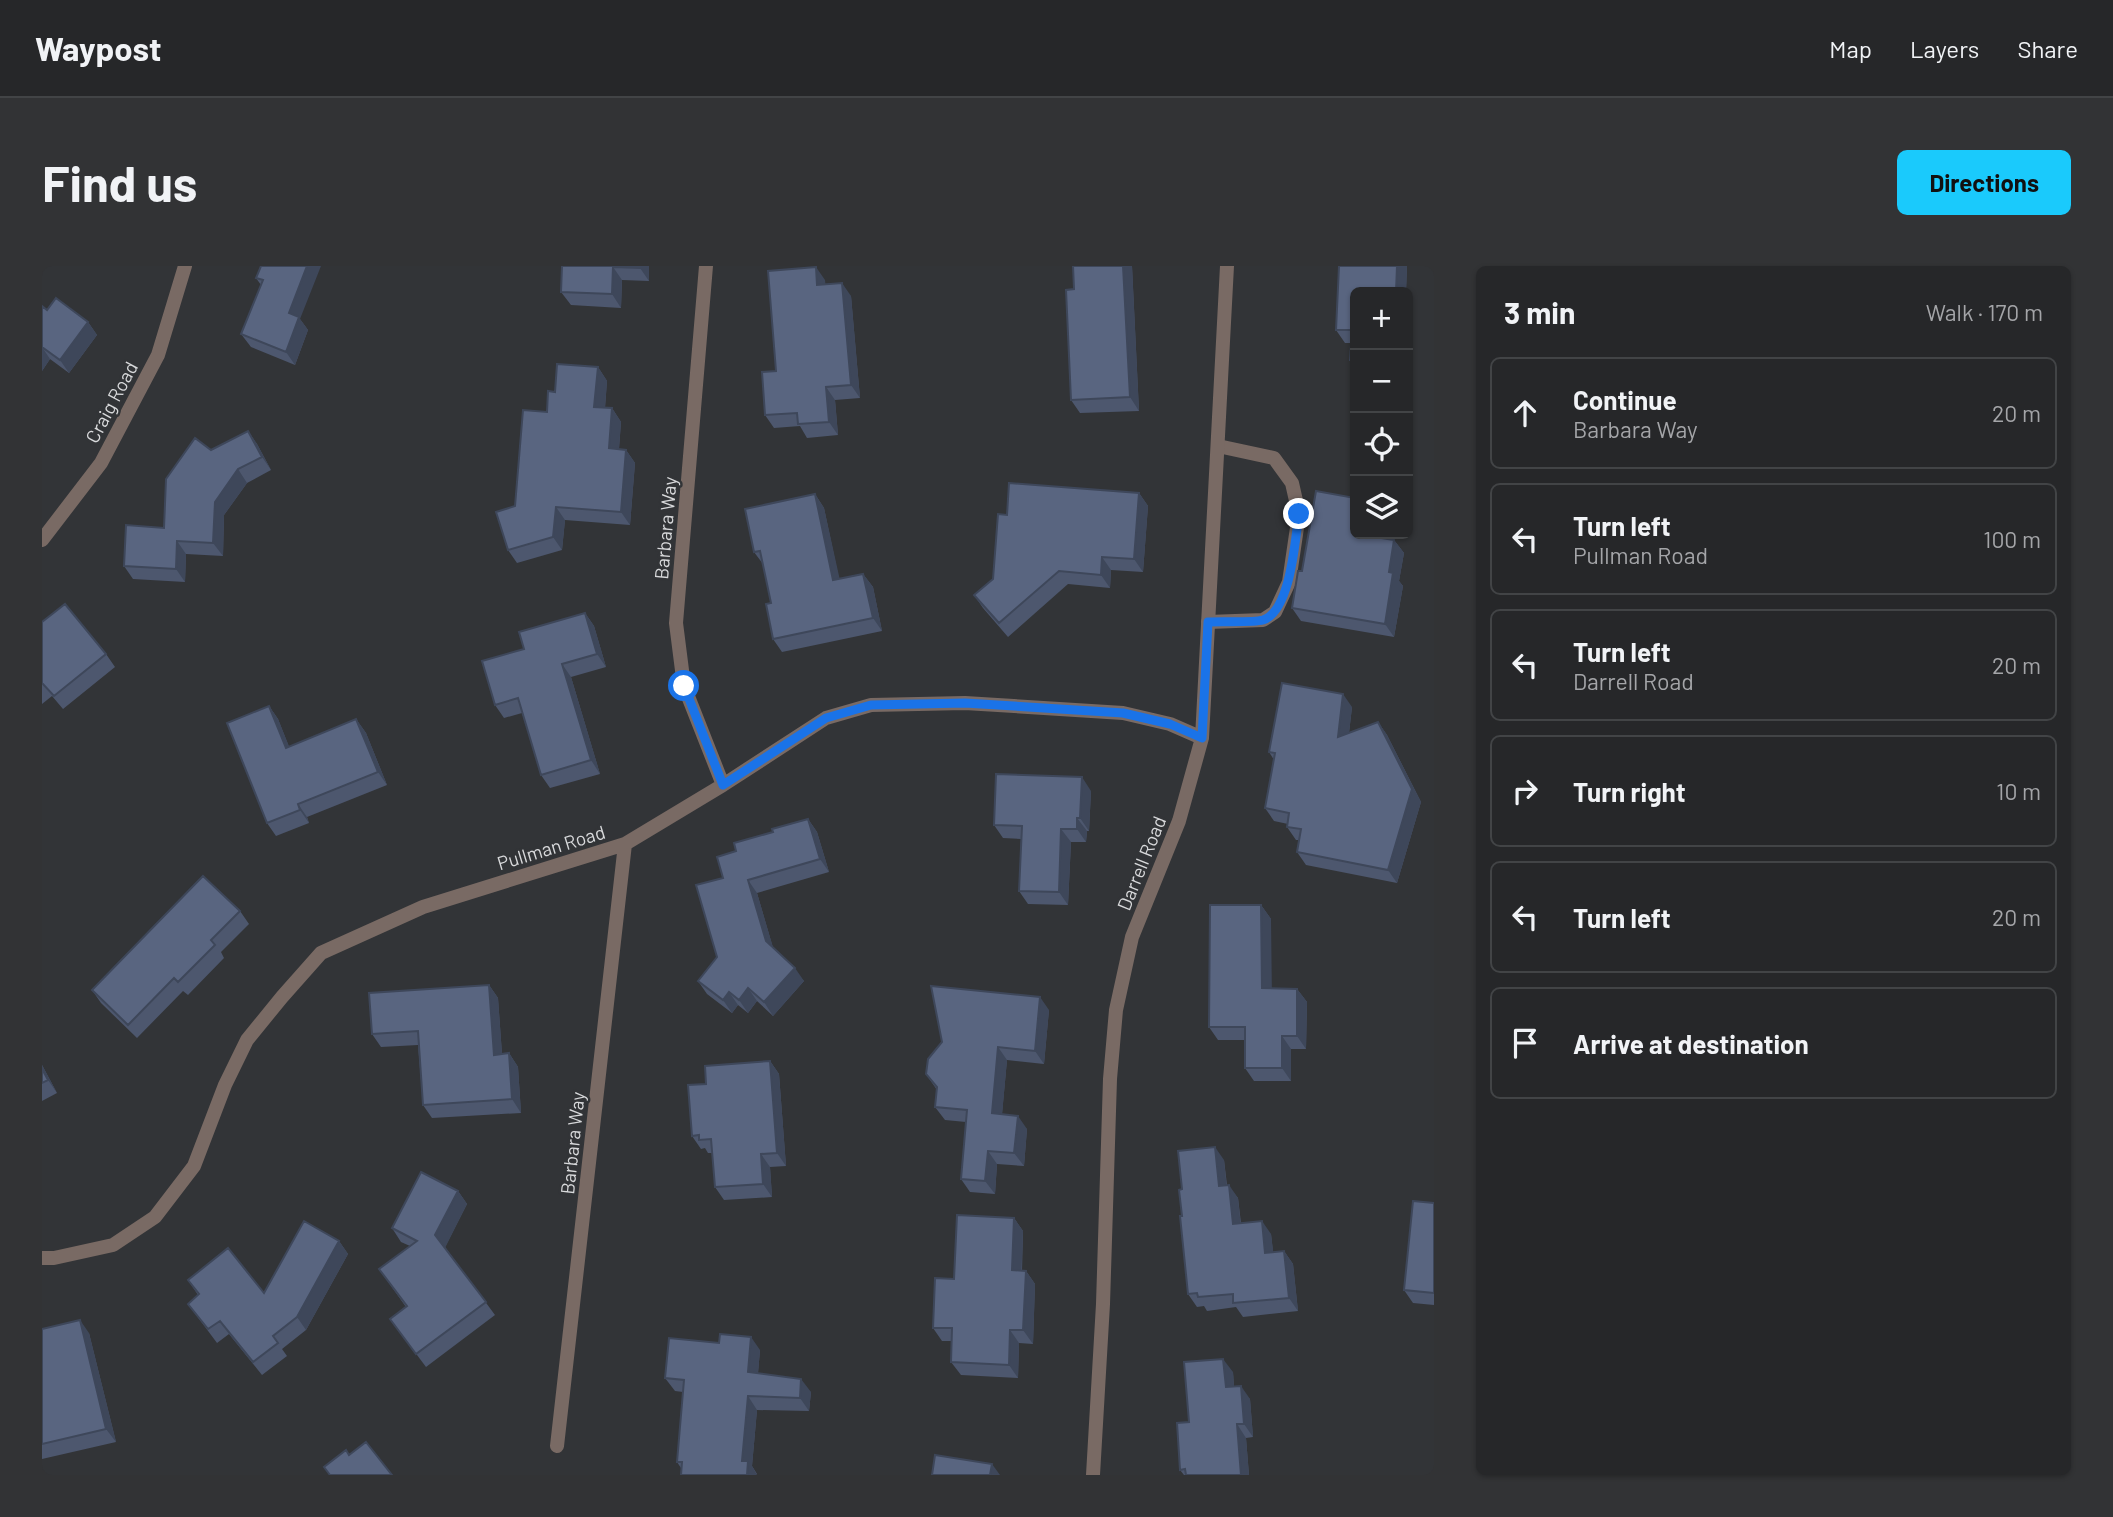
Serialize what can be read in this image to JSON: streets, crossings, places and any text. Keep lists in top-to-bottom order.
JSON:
{
  "streets": {
    "street": [
      "Craig Road",
      "Barbara Way",
      "Pullman Road",
      "Darrell Road"
    ]
  },
  "crossings": [
    ["Barbara Way", "Pullman Road"],
    ["Pullman Road", "Darrell Road"]
  ],
  "page": {
    "header": "Waypost",
    "nav": ["Map", "Layers", "Share"],
    "buttons": "Directions",
    "title": "Find us",
    "heading": ["3 min", "Walk · 170 m"],
    "map_buttons": ["+", "−"],
    "list": [
      ["Continue", "Barbara Way", "20 m"],
      ["Turn left", "Pullman Road", "100 m"],
      ["Turn left", "Darrell Road", "20 m"],
      ["Turn right", "10 m"],
      ["Turn left", "20 m"],
      "Arrive at destination"
    ]
  }
}
